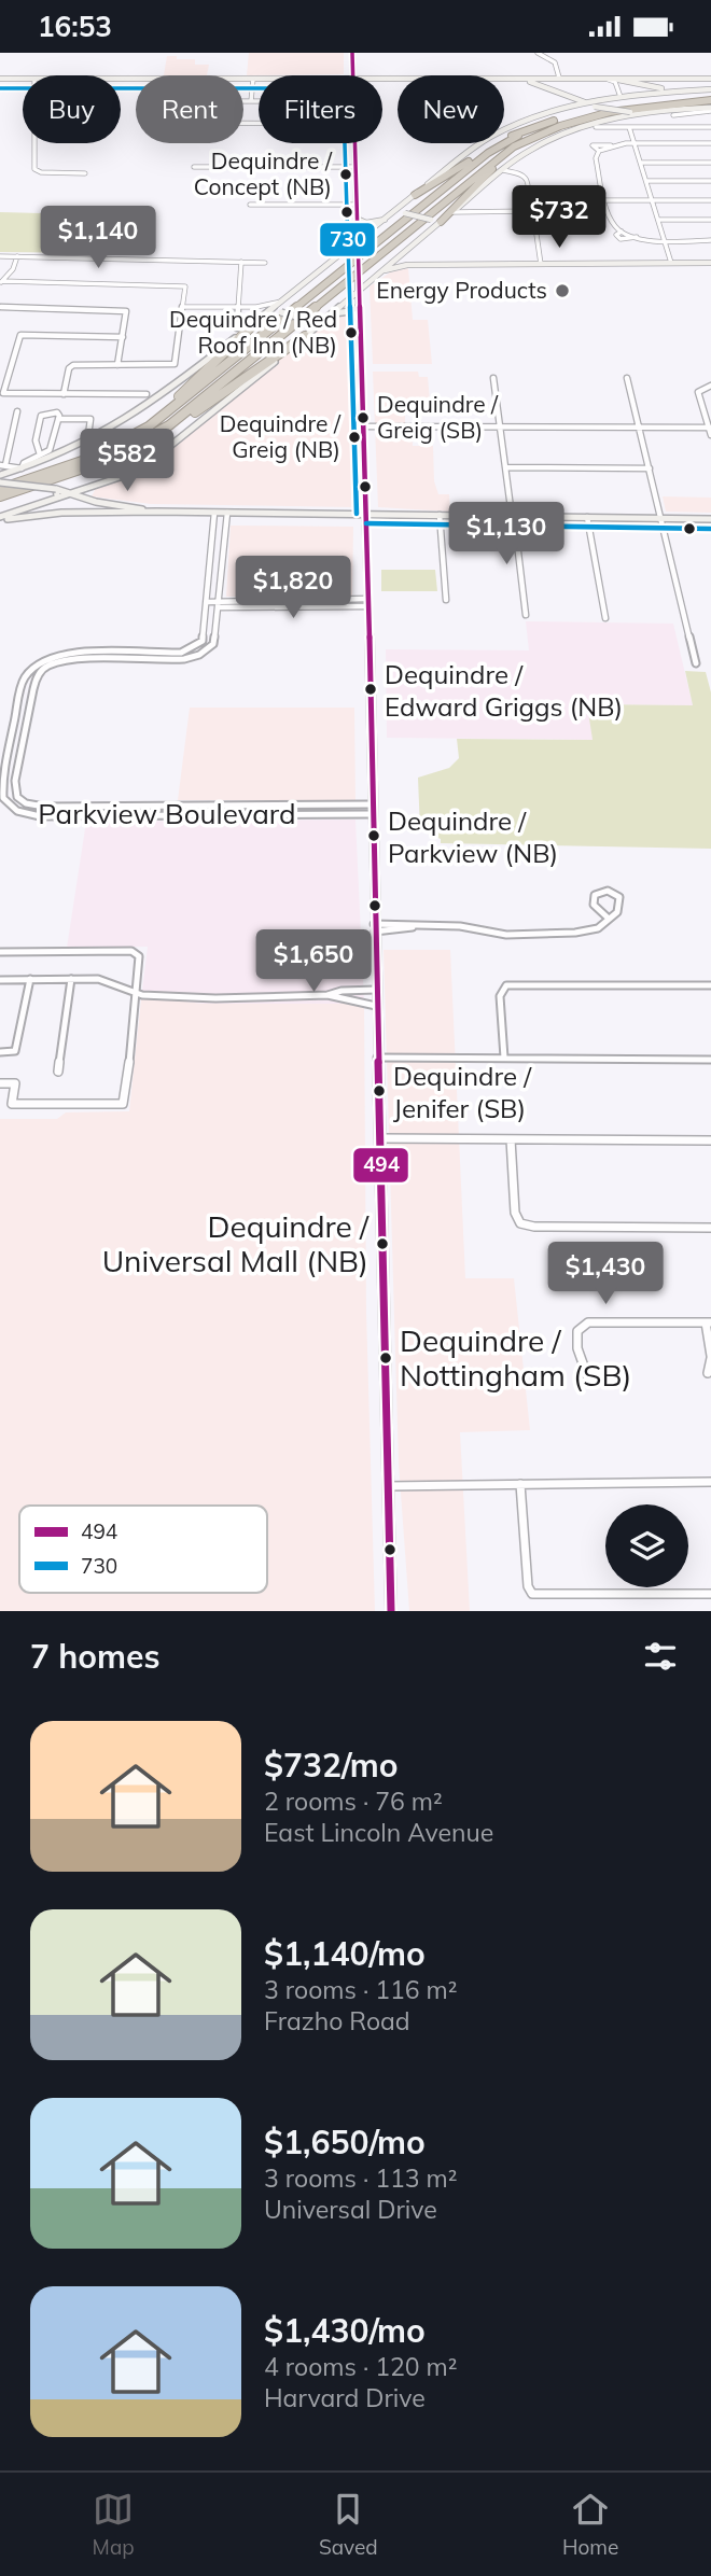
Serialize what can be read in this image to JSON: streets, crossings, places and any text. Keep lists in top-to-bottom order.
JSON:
{
  "streets": {
    "street": ["Parkview Boulevard"]
  },
  "places": [
    "Dequindre / Concept (NB)",
    "Energy Products",
    "Dequindre / Red Roof Inn (NB)",
    "Dequindre / Greig (SB)",
    "Dequindre / Greig (NB)",
    "Dequindre / Edward Griggs (NB)",
    "Dequindre / Parkview (NB)",
    "Dequindre / Jenifer (SB)",
    "Dequindre / Universal Mall (NB)",
    "Dequindre / Nottingham (SB)"
  ],
  "lines": ["transit line 494", "transit line 730"],
  "legend": ["494", "730"],
  "page": {
    "status": "16:53",
    "chip": [
      "Buy",
      "Rent",
      "Filters",
      "New"
    ],
    "price": [
      "$732",
      "$1,140",
      "$582",
      "$1,130",
      "$1,820",
      "$1,650",
      "$1,430"
    ],
    "heading": "7 homes",
    "list": [
      {
        "name": "$732/mo",
        "note": "2 rooms · 76 m² · East Lincoln Avenue"
      },
      {
        "name": "$1,140/mo",
        "note": "3 rooms · 116 m² · Frazho Road"
      },
      {
        "name": "$1,650/mo",
        "note": "3 rooms · 113 m² · Universal Drive"
      },
      {
        "name": "$1,430/mo",
        "note": "4 rooms · 120 m² · Harvard Drive"
      }
    ],
    "tabs": ["Map", "Saved", "Home"]
  }
}
